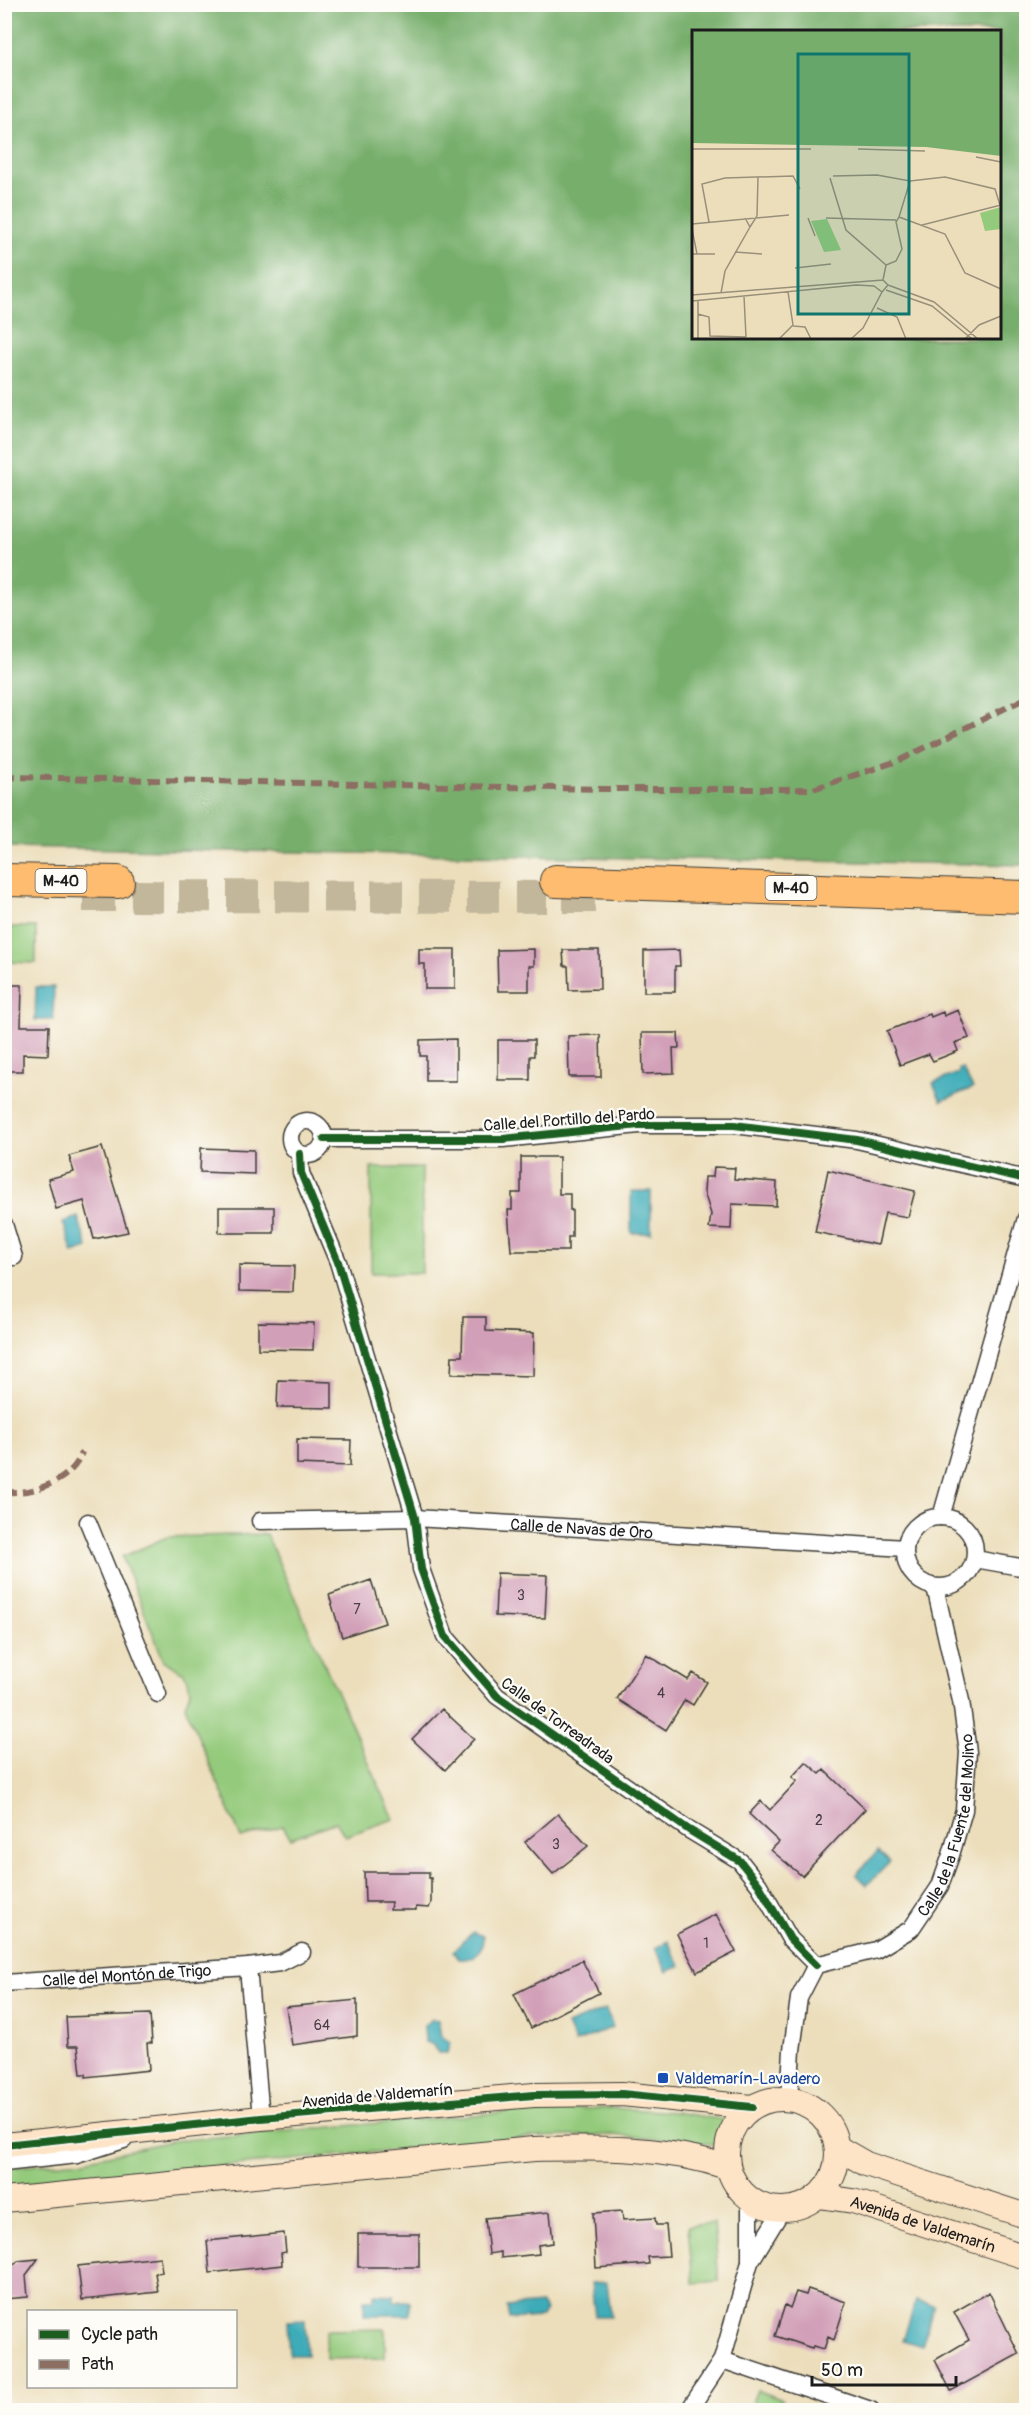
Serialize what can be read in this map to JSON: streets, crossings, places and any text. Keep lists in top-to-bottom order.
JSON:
{
  "streets": {
    "highway": ["M-40"],
    "street": [
      "Calle del Portillo del Pardo",
      "Calle de Navas de Oro",
      "Calle de Torreadrada",
      "Calle de la Fuente del Molino",
      "Calle del Montón de Trigo",
      "Avenida de Valdemarín"
    ]
  },
  "crossings": [
    ["Calle del Portillo del Pardo", "Calle de Torreadrada"],
    ["Calle de Navas de Oro", "Calle de Torreadrada"],
    ["Calle de Navas de Oro", "Calle de la Fuente del Molino"],
    ["Calle de Torreadrada", "Calle de la Fuente del Molino"]
  ],
  "places": {
    "transit": ["Valdemarín-Lavadero"]
  },
  "house_numbers": [
    "3",
    "7",
    "4",
    "2",
    "3",
    "1",
    "64"
  ],
  "legend": ["Cycle path", "Path"],
  "scale_bar": "50 m"
}
